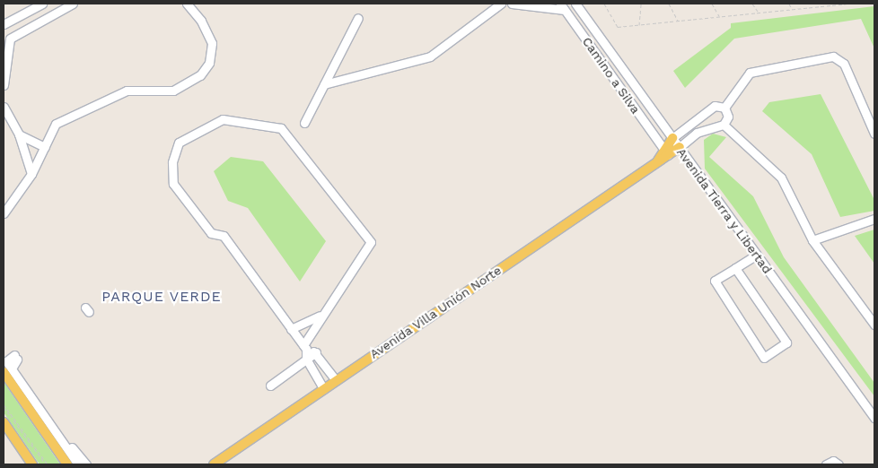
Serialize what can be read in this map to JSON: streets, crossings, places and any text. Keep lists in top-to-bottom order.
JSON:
{
  "streets": {
    "main road": ["Avenida Villa Unión Norte"],
    "street": ["Camino a Silva", "Avenida Tierra y Libertad"]
  },
  "crossings": [
    ["Camino a Silva", "Avenida Villa Unión Norte"]
  ],
  "districts": ["PARQUE VERDE"]
}
